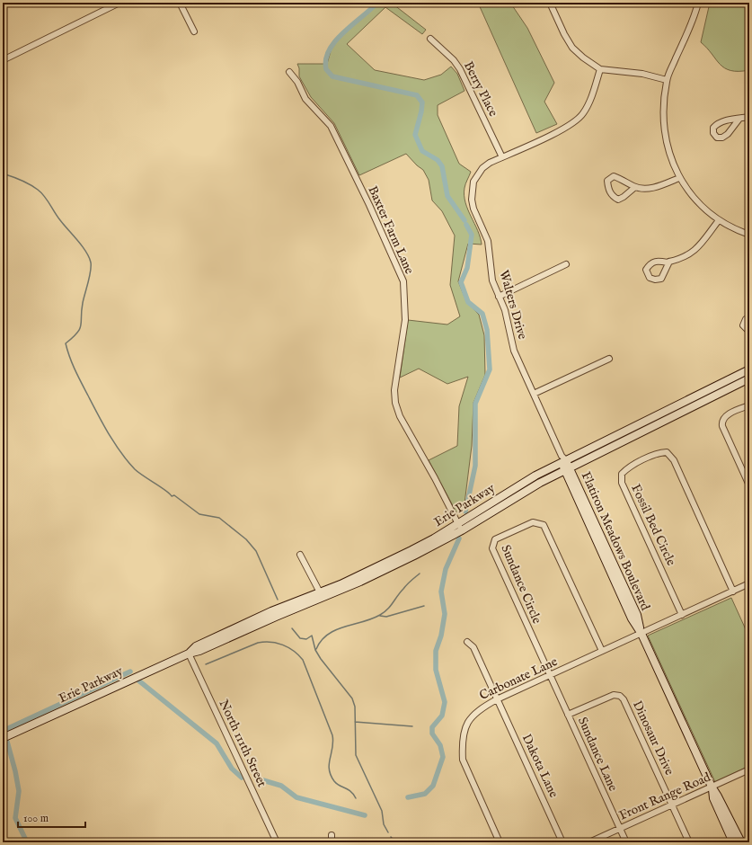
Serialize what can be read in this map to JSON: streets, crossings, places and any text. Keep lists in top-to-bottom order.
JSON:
{
  "streets": {
    "main road": ["Erie Parkway", "Flatiron Meadows Boulevard"],
    "street": [
      "Berry Place",
      "Baxter Farm Lane",
      "Walters Drive",
      "Fossil Bed Circle",
      "Sundance Circle",
      "Carbonate Lane",
      "Dinosaur Drive",
      "North 111th Street",
      "Sundance Lane",
      "Dakota Lane",
      "Front Range Road"
    ]
  },
  "crossings": [
    ["Berry Place", "Walters Drive"],
    ["Baxter Farm Lane", "Erie Parkway"],
    ["Walters Drive", "Erie Parkway"],
    ["Walters Drive", "Flatiron Meadows Boulevard"],
    ["Erie Parkway", "Flatiron Meadows Boulevard"],
    ["Erie Parkway", "North 111th Street"],
    ["Fossil Bed Circle", "Carbonate Lane"],
    ["Flatiron Meadows Boulevard", "Carbonate Lane"],
    ["Flatiron Meadows Boulevard", "Front Range Road"],
    ["Sundance Circle", "Carbonate Lane"],
    ["Sundance Circle", "Sundance Lane"],
    ["Carbonate Lane", "Sundance Lane"],
    ["Carbonate Lane", "Dakota Lane"],
    ["Dinosaur Drive", "Sundance Lane"],
    ["Dinosaur Drive", "Front Range Road"],
    ["Sundance Lane", "Front Range Road"]
  ],
  "scale_bar": "100 m"
}
